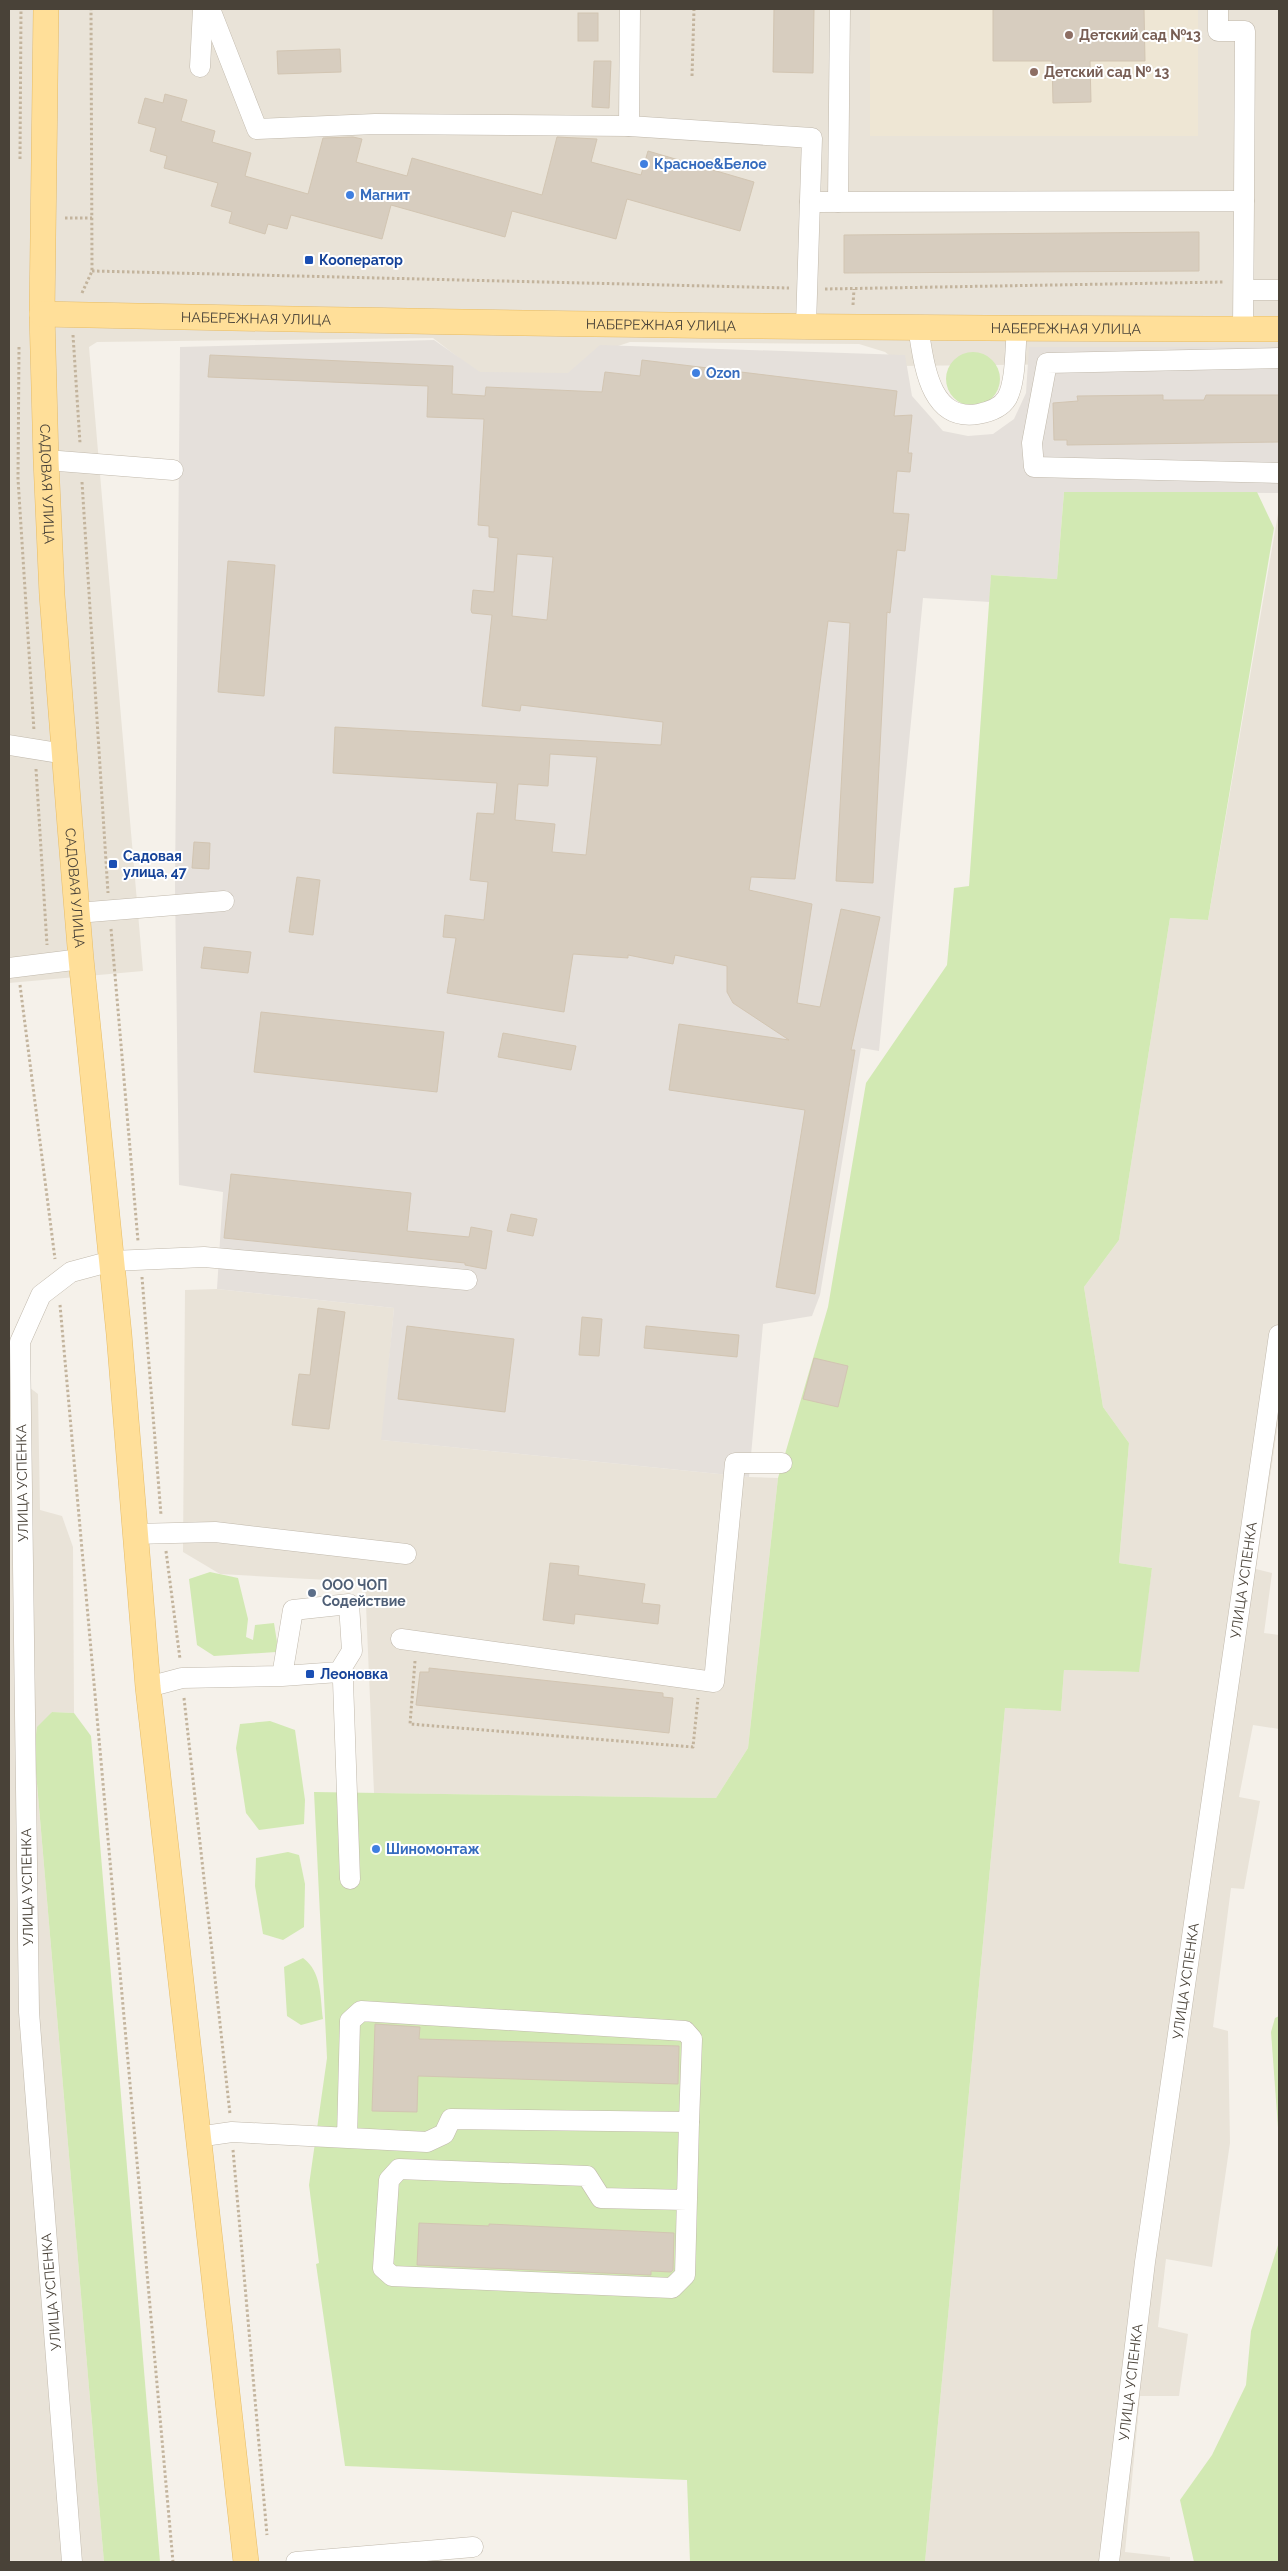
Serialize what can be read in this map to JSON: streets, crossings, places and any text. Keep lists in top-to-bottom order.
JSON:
{
  "streets": {
    "main road": ["НАБЕРЕЖНАЯ УЛИЦА", "САДОВАЯ УЛИЦА"],
    "street": ["УЛИЦА УСПЕНКА"]
  },
  "crossings": [
    ["НАБЕРЕЖНАЯ УЛИЦА", "САДОВАЯ УЛИЦА"],
    ["САДОВАЯ УЛИЦА", "УЛИЦА УСПЕНКА"]
  ],
  "places": {
    "other": [
      "Детский сад №13",
      "Детский сад № 13",
      "Красное&Белое",
      "Магнит",
      "Ozon",
      "ООО ЧОП Содействие",
      "Шиномонтаж"
    ],
    "transit": ["Кооператор", "Садовая улица, 47", "Леоновка"]
  }
}
